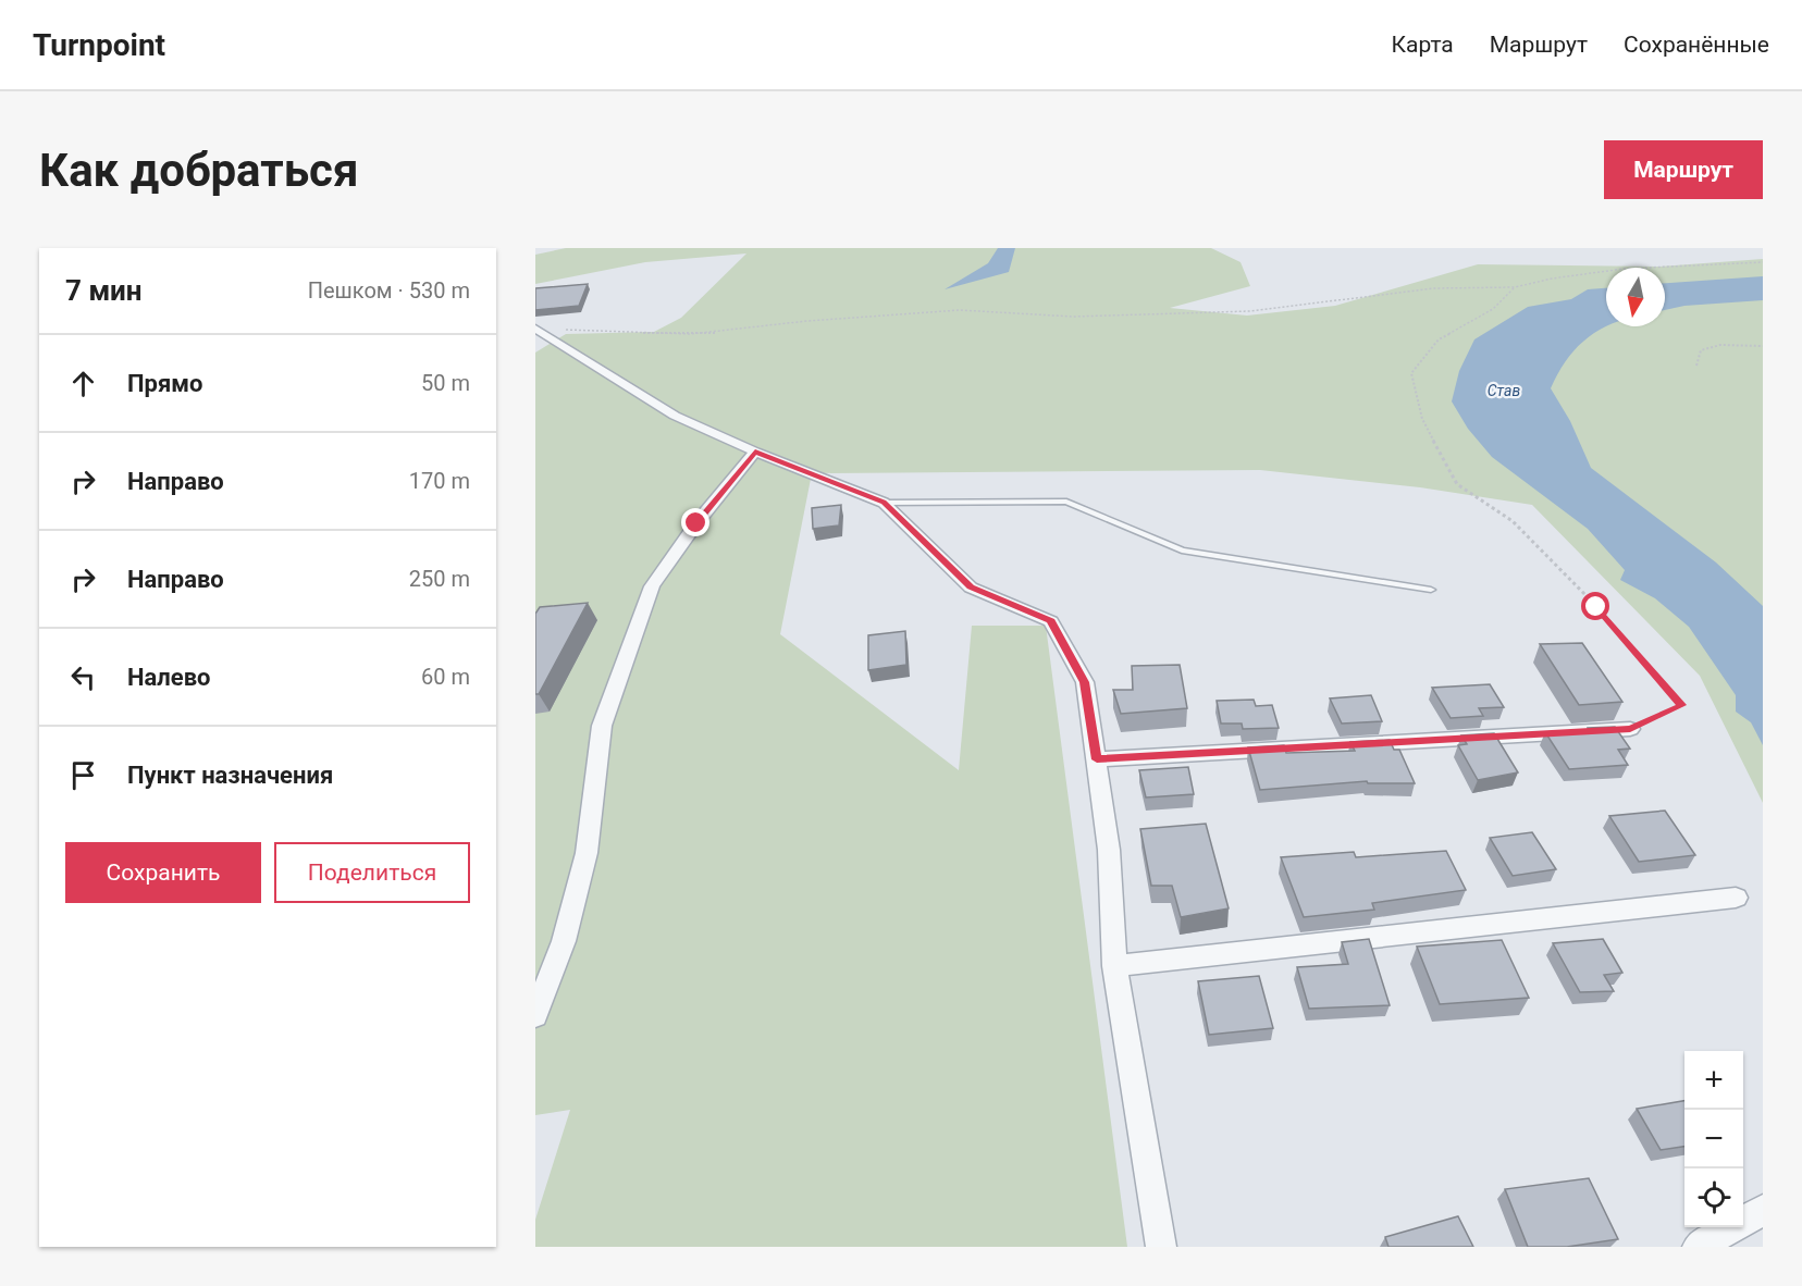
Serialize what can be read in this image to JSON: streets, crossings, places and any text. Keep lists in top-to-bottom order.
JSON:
{
  "water": ["Став"],
  "north": "bottom",
  "page": {
    "header": "Turnpoint",
    "nav": ["Карта", "Маршрут", "Сохранённые"],
    "buttons": [
      "Маршрут",
      ["Сохранить", "Поделиться"]
    ],
    "title": "Как добраться",
    "heading": ["7 мин", "Пешком · 530 m"],
    "list": [
      ["Прямо", "50 m"],
      ["Направо", "170 m"],
      ["Направо", "250 m"],
      ["Налево", "60 m"],
      "Пункт назначения"
    ],
    "map_buttons": ["+", "−"]
  }
}
